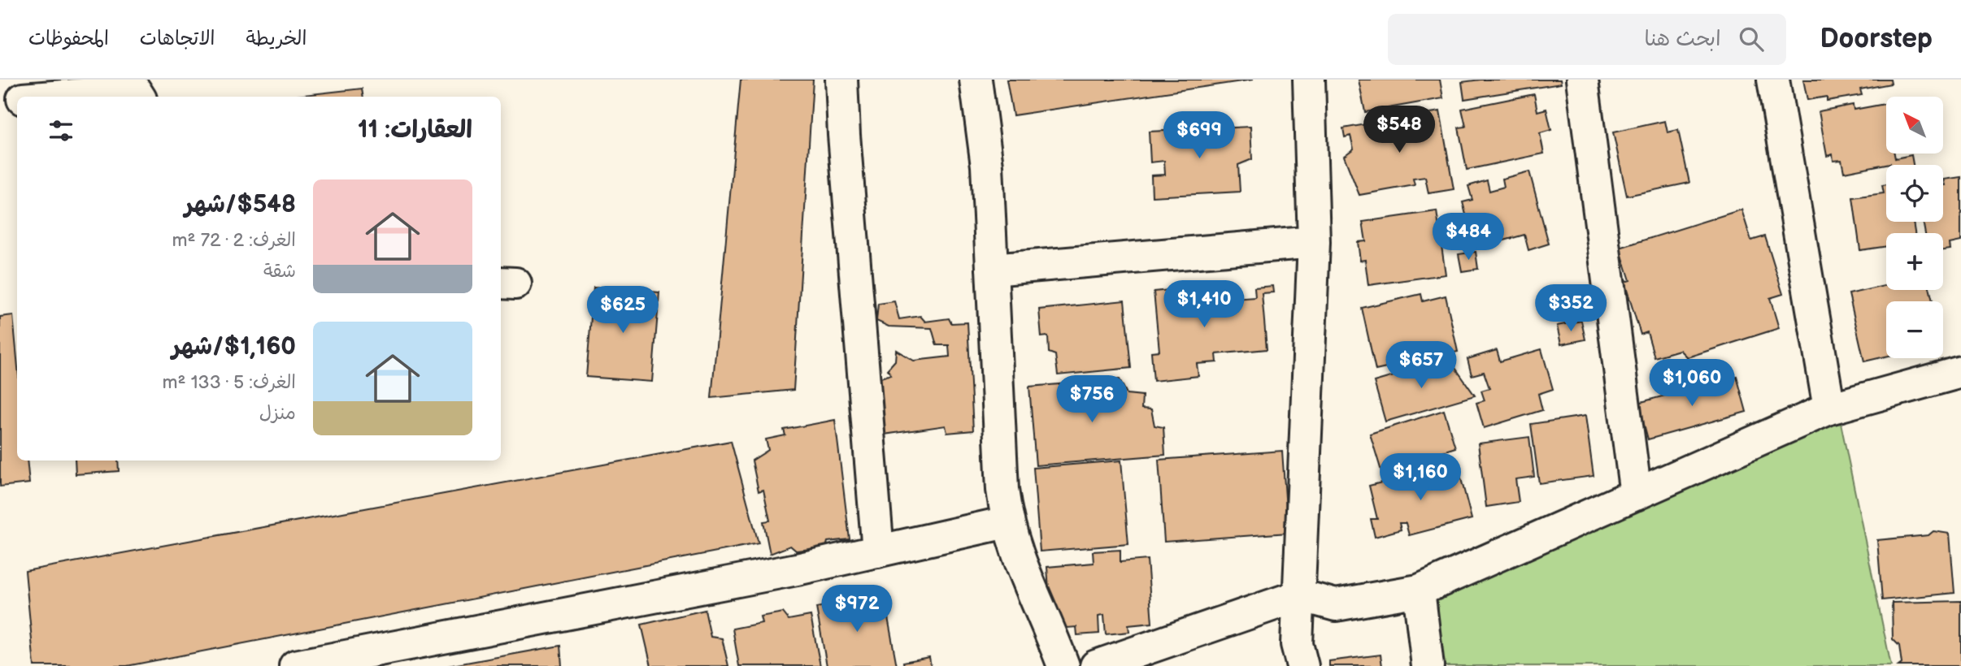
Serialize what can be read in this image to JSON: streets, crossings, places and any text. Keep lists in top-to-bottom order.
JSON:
{
  "north": "top left",
  "page": {
    "header": "Doorstep",
    "search": "ابحث هنا",
    "nav": ["الخريطة", "الاتجاهات", "المحفوظات"],
    "map_buttons": ["+", "−"],
    "heading": "العقارات: 11",
    "price": [
      "$548",
      "$699",
      "$484",
      "$1,410",
      "$352",
      "$625",
      "$657",
      "$1,060",
      "$756",
      "$1,160",
      "$972"
    ],
    "list": [
      {
        "name": "$548/شهر",
        "note": "الغرف: 2 · 72 m² · شقة"
      },
      {
        "name": "$1,160/شهر",
        "note": "الغرف: 5 · 133 m² · منزل"
      }
    ]
  }
}
